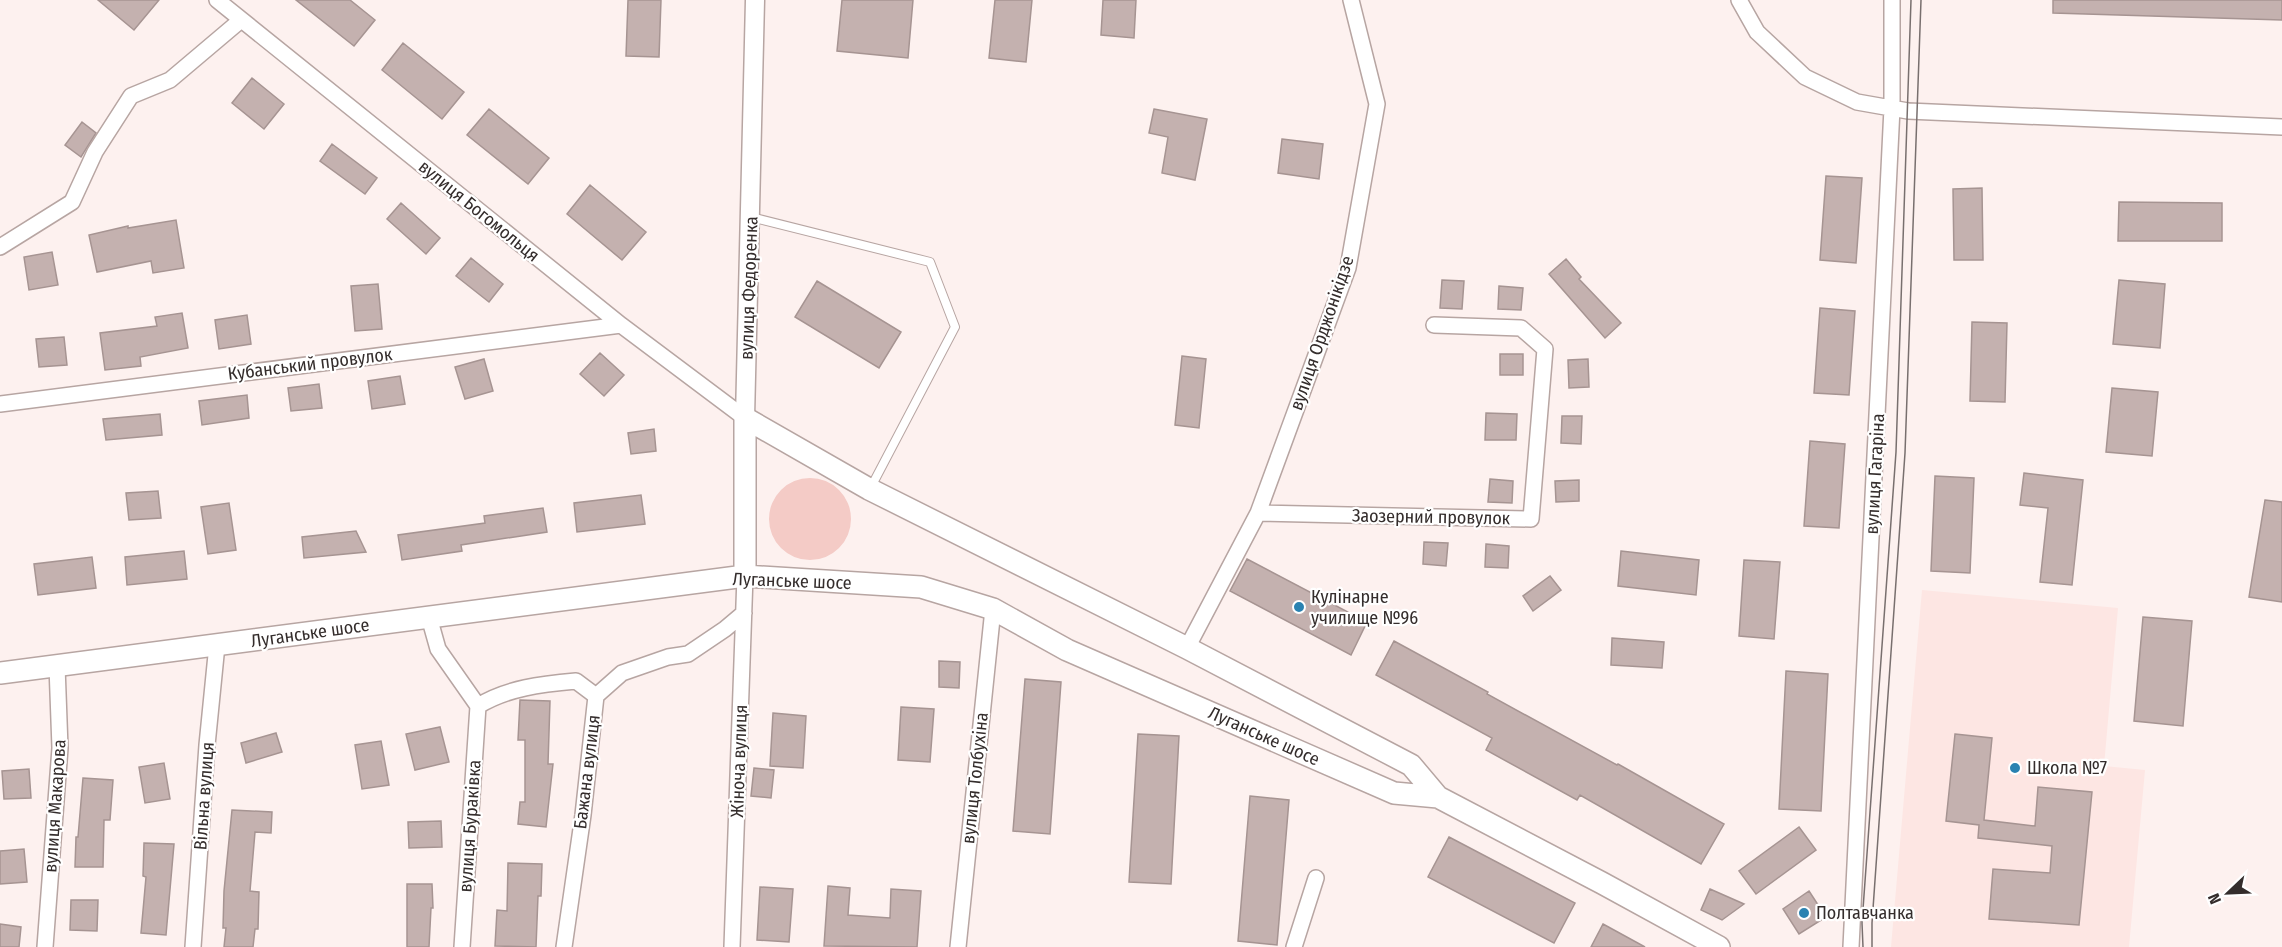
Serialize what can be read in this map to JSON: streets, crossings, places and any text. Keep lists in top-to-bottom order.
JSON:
{
  "streets": {
    "main road": ["вулиця Федоренка", "Луганське шосе"],
    "street": [
      "вулиця Богомольця",
      "вулиця Орджонікідзе",
      "Кубанський провулок",
      "вулиця Гагаріна",
      "Заозерний провулок",
      "Жіноча вулиця",
      "Бажана вулиця",
      "вулиця Толбухіна",
      "Вільна вулиця",
      "вулиця Макарова",
      "вулиця Бураківка"
    ]
  },
  "crossings": [
    ["вулиця Богомольця", "вулиця Федоренка"],
    ["вулиця Богомольця", "Кубанський провулок"],
    ["вулиця Богомольця", "Луганське шосе"],
    ["вулиця Федоренка", "Луганське шосе"],
    ["вулиця Федоренка", "Жіноча вулиця"],
    ["вулиця Орджонікідзе", "Заозерний провулок"],
    ["вулиця Орджонікідзе", "Луганське шосе"],
    ["Луганське шосе", "Жіноча вулиця"],
    ["Луганське шосе", "вулиця Толбухіна"],
    ["Луганське шосе", "Вільна вулиця"],
    ["Луганське шосе", "вулиця Макарова"],
    ["Жіноча вулиця", "Бажана вулиця"]
  ],
  "places": ["Кулінарне училище №96", "Школа №7", "Полтавчанка"],
  "north": "bottom left"
}
